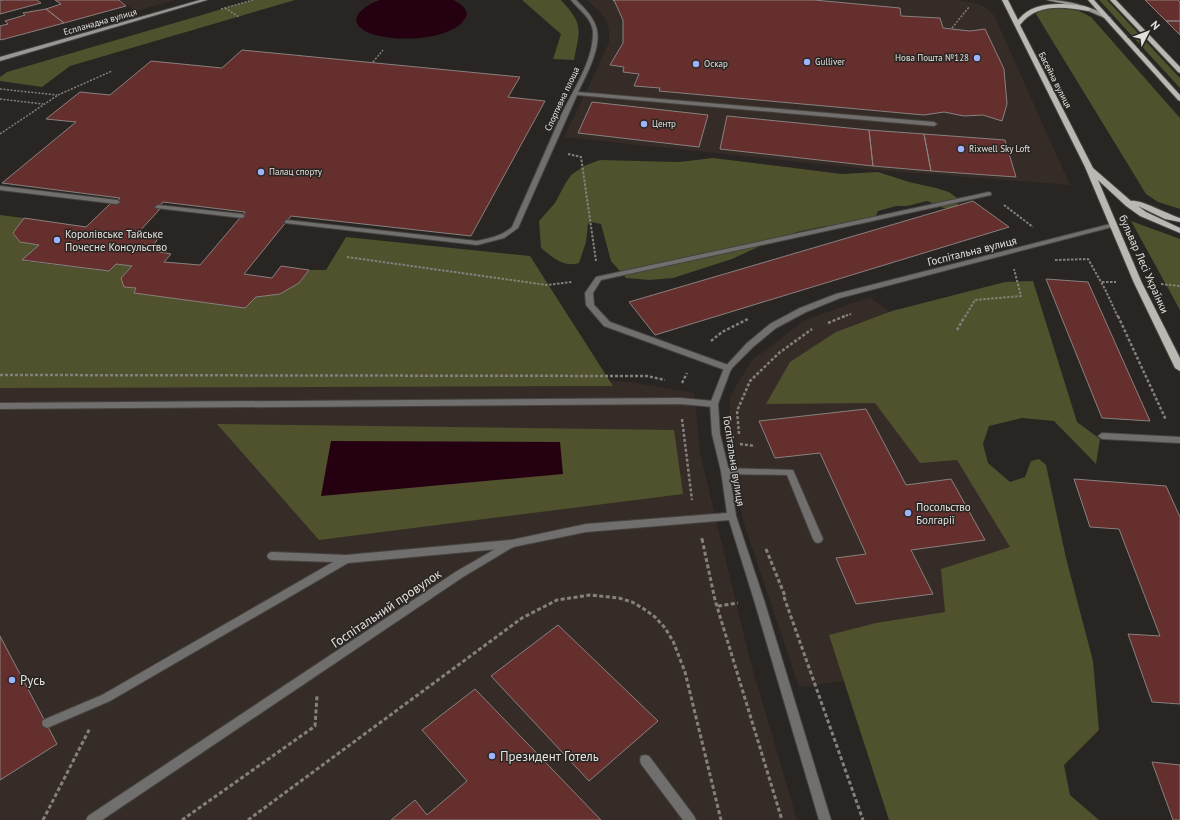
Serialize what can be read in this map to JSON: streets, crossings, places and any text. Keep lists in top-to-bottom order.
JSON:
{
  "streets": {
    "main road": ["Еспланадна вулиця", "Басейна вулиця", "бульвар Лесі Українки"],
    "street": ["Спортивна площа", "Госпітальна вулиця", "Госпітальний провулок"]
  },
  "crossings": [
    ["Басейна вулиця", "бульвар Лесі Українки"],
    ["Госпітальна вулиця", "бульвар Лесі Українки"],
    ["Госпітальна вулиця", "Госпітальний провулок"]
  ],
  "places": [
    "Нова Пошта №128",
    "Gulliver",
    "Оскар",
    "Центр",
    "Rixwell Sky Loft",
    "Палац спорту",
    "Королівське Тайське Почесне Консульство",
    "Посольство Болгарії",
    "Русь",
    "Президент Готель"
  ],
  "north": "top right"
}
